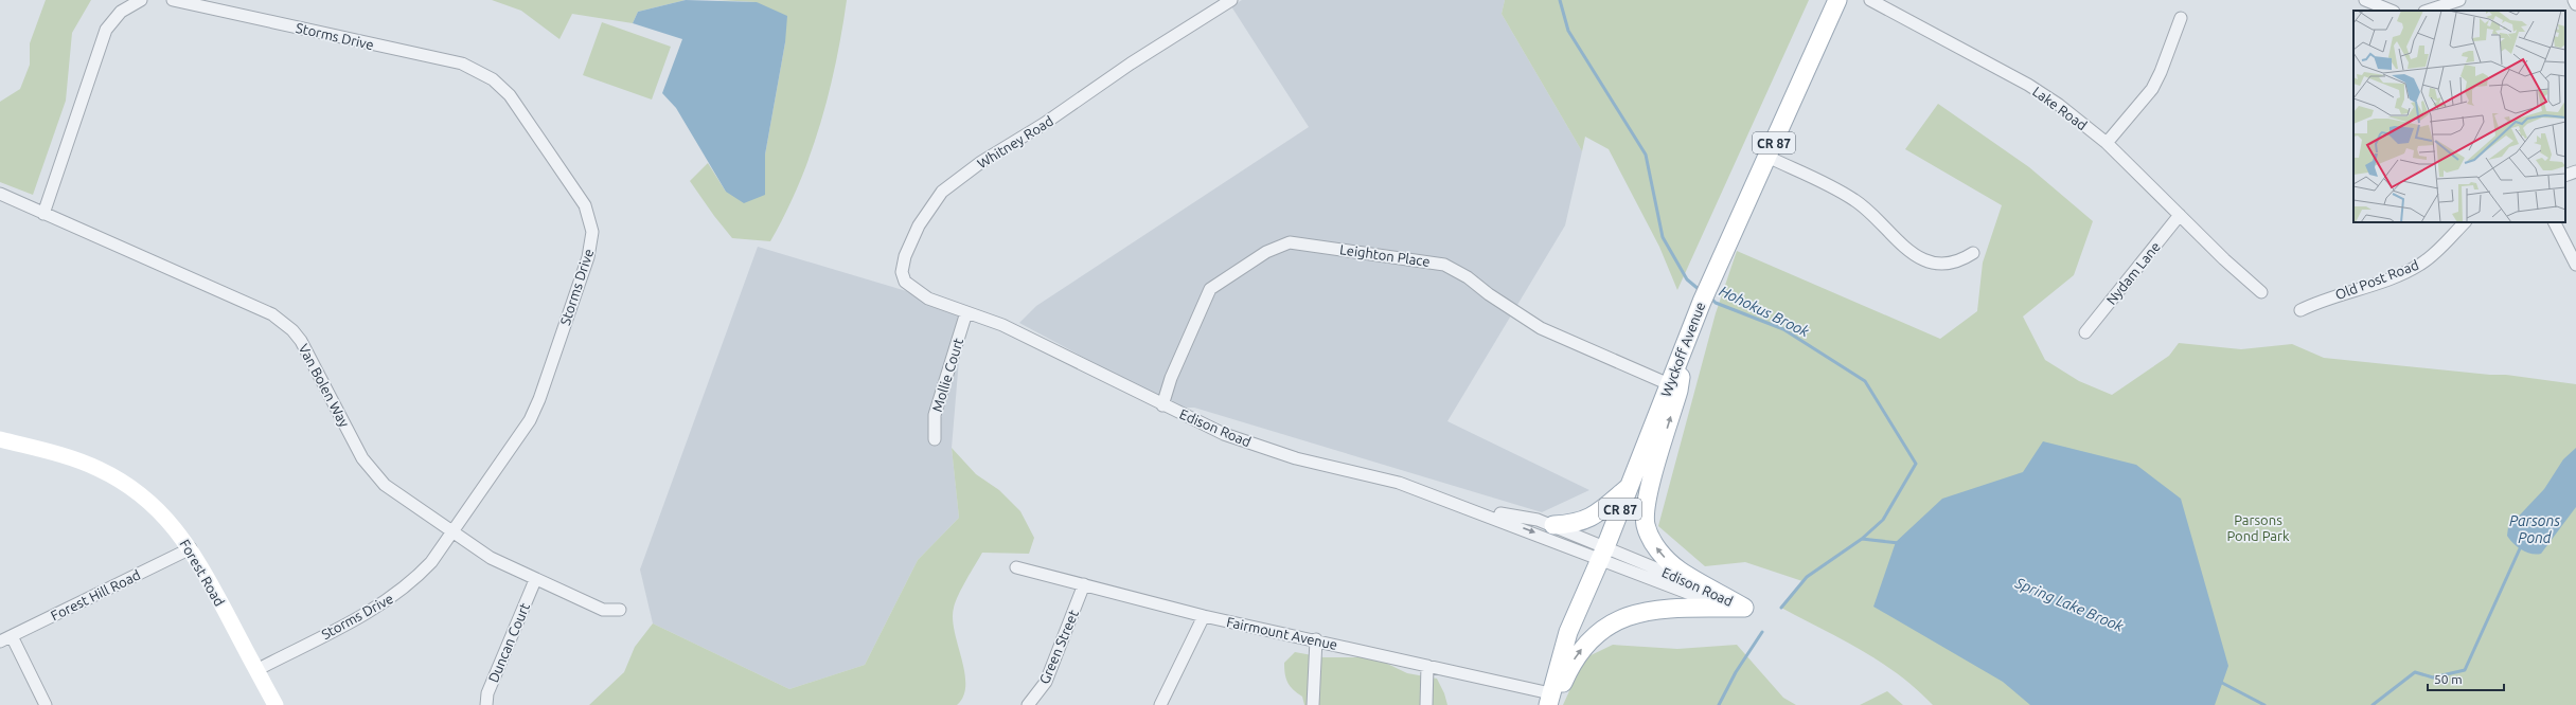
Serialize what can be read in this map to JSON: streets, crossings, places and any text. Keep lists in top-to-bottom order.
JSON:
{
  "streets": {
    "main road": ["CR 87", "Wyckoff Avenue", "Forest Road"],
    "street": [
      "Storms Drive",
      "Lake Road",
      "Whitney Road",
      "Leighton Place",
      "Nydam Lane",
      "Old Post Road",
      "Mollie Court",
      "Van Bolen Way",
      "Edison Road",
      "Forest Hill Road",
      "Fairmount Avenue",
      "Duncan Court",
      "Green Street"
    ]
  },
  "crossings": [
    ["Storms Drive", "Van Bolen Way"],
    ["Storms Drive", "Forest Road"],
    ["Lake Road", "Nydam Lane"],
    ["Whitney Road", "Mollie Court"],
    ["Whitney Road", "Edison Road"],
    ["Leighton Place", "Wyckoff Avenue"],
    ["Leighton Place", "Edison Road"],
    ["Wyckoff Avenue", "Edison Road"],
    ["Wyckoff Avenue", "Fairmount Avenue"],
    ["Mollie Court", "Edison Road"],
    ["Van Bolen Way", "Duncan Court"],
    ["Forest Road", "Forest Hill Road"],
    ["Fairmount Avenue", "Green Street"]
  ],
  "water": ["Hohokus Brook", "Parsons Pond", "Spring Lake Brook"],
  "parks": ["Parsons Pond Park"],
  "scale_bar": "50 m"
}
